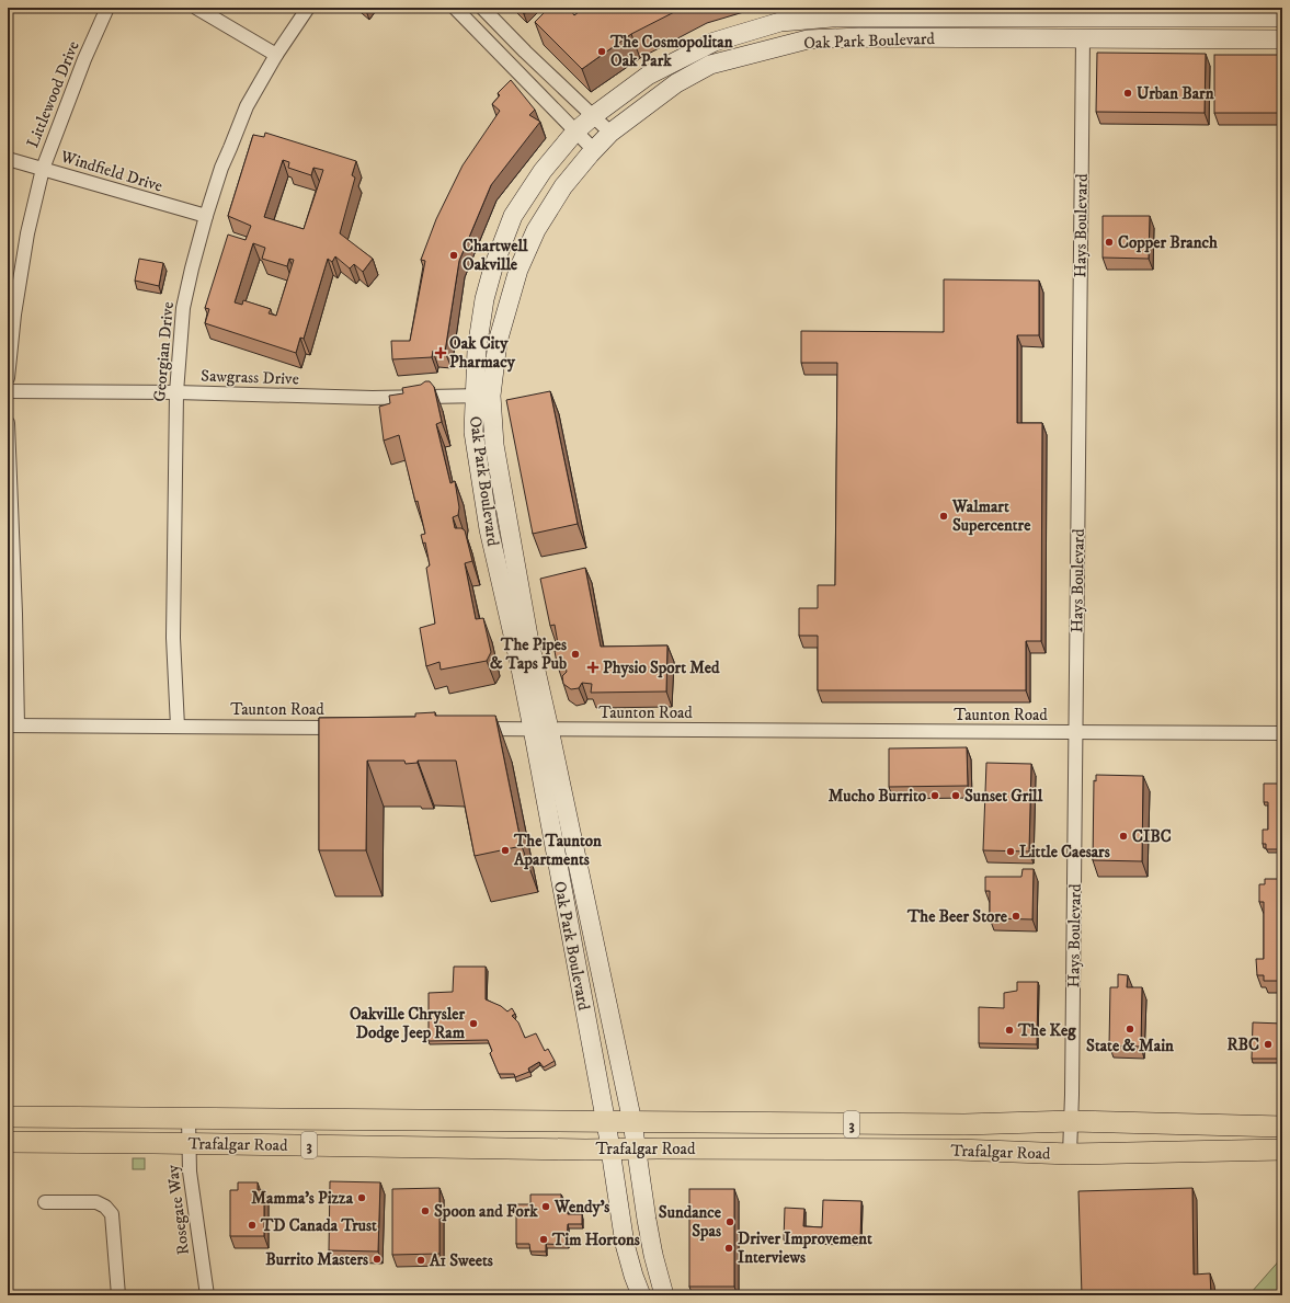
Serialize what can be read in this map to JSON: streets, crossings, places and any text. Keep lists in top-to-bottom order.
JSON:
{
  "streets": {
    "main road": ["3", "Trafalgar Road"],
    "street": [
      "Oak Park Boulevard",
      "Littlewood Drive",
      "Windfield Drive",
      "Hays Boulevard",
      "Georgian Drive",
      "Sawgrass Drive",
      "Taunton Road",
      "Rosegate Way"
    ]
  },
  "crossings": [
    ["Oak Park Boulevard", "Hays Boulevard"],
    ["Oak Park Boulevard", "Sawgrass Drive"],
    ["Oak Park Boulevard", "Taunton Road"],
    ["Oak Park Boulevard", "Trafalgar Road"],
    ["Littlewood Drive", "Windfield Drive"],
    ["Windfield Drive", "Georgian Drive"],
    ["Hays Boulevard", "Taunton Road"],
    ["Hays Boulevard", "Trafalgar Road"],
    ["Georgian Drive", "Sawgrass Drive"],
    ["Georgian Drive", "Taunton Road"],
    ["Trafalgar Road", "Rosegate Way"]
  ],
  "places": {
    "other": [
      "The Cosmopolitan Oak Park",
      "Urban Barn",
      "Copper Branch",
      "Chartwell Oakville",
      "Walmart Supercentre",
      "The Pipes & Taps Pub",
      "Mucho Burrito",
      "Sunset Grill",
      "CIBC",
      "The Taunton Apartments",
      "Little Caesars",
      "The Beer Store",
      "Oakville Chrysler Dodge Jeep Ram",
      "State & Main",
      "The Keg",
      "RBC",
      "Mamma's Pizza",
      "Wendy's",
      "Spoon and Fork",
      "Sundance Spas",
      "TD Canada Trust",
      "Tim Hortons",
      "Driver Improvement Interviews",
      "Burrito Masters",
      "A1 Sweets"
    ],
    "health": ["Oak City Pharmacy", "Physio Sport Med"]
  }
}
